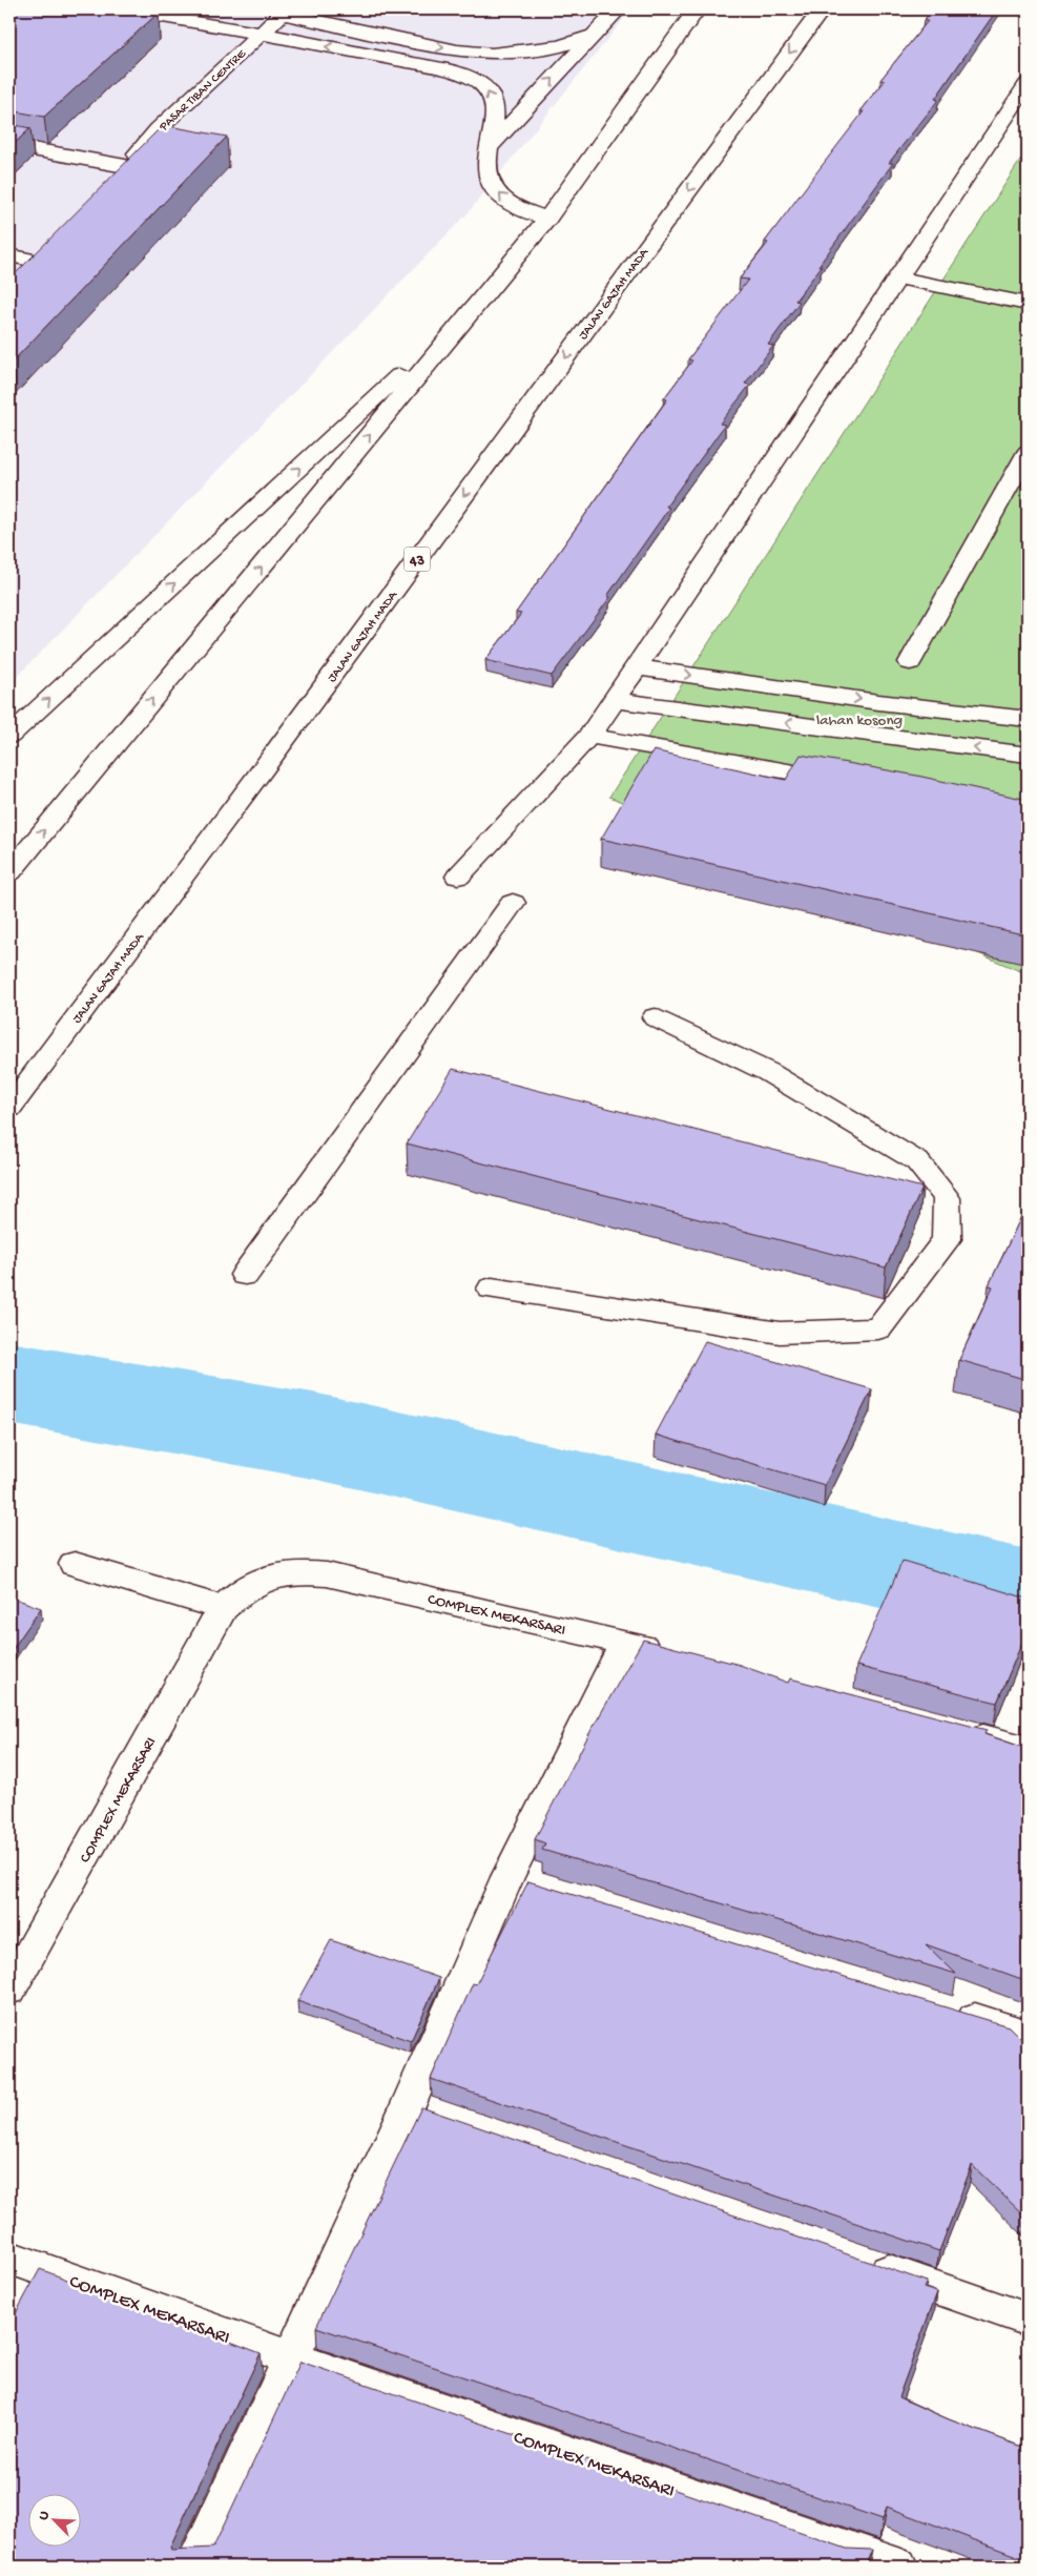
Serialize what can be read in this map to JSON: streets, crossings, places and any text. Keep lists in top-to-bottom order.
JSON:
{
  "streets": {
    "main road": [
      "PASAR TIBAN CENTRE",
      "JALAN GAJAH MADA",
      "43",
      "COMPLEX MEKARSARI"
    ]
  },
  "parks": ["lahan kosong"],
  "north": "top left"
}
